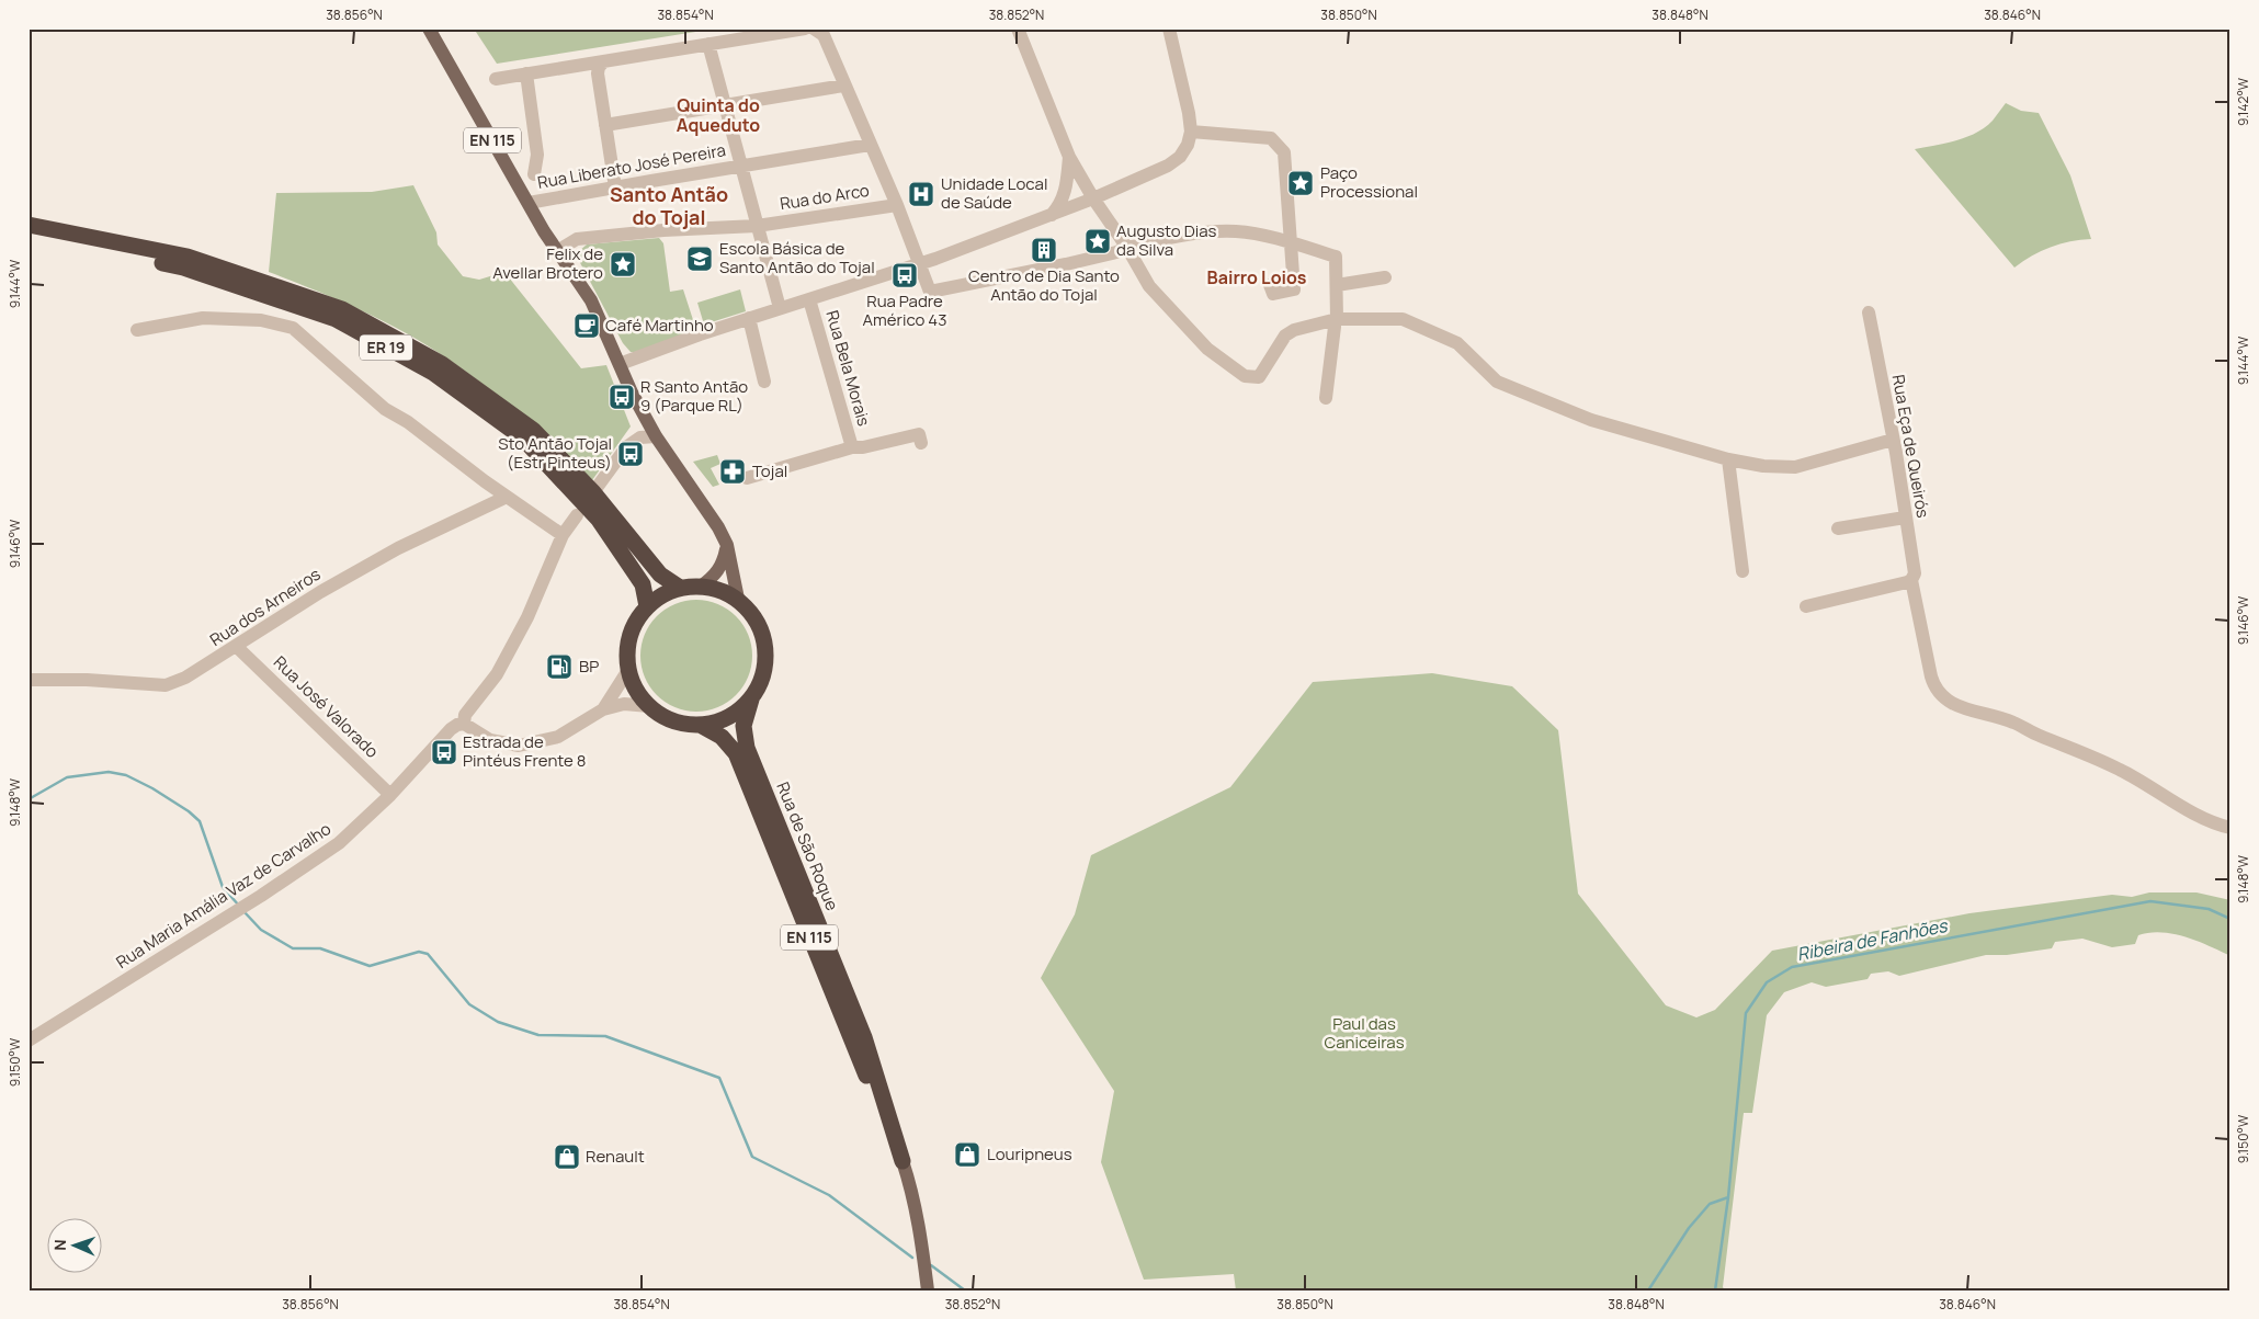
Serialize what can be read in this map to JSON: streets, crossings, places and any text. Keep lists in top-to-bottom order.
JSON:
{
  "streets": {
    "highway": ["EN 115", "ER 19", "Rua de São Roque"],
    "street": [
      "Rua Liberato José Pereira",
      "Rua do Arco",
      "Rua Bela Morais",
      "Rua Eça de Queirós",
      "Rua dos Arneiros",
      "Rua José Valorado",
      "Rua Maria Amália Vaz de Carvalho"
    ]
  },
  "crossings": [
    ["EN 115", "Rua Liberato José Pereira"],
    ["EN 115", "Rua do Arco"],
    ["EN 115", "ER 19"],
    ["EN 115", "Rua de São Roque"],
    ["ER 19", "Rua de São Roque"],
    ["Rua dos Arneiros", "Rua José Valorado"],
    ["Rua José Valorado", "Rua Maria Amália Vaz de Carvalho"]
  ],
  "districts": ["Quinta do Aqueduto", "Santo Antão do Tojal", "Bairro Loios"],
  "water": ["Ribeira de Fanhões"],
  "parks": ["Paul das Caniceiras"],
  "places": {
    "place": ["Paço Processional", "Augusto Dias da Silva", "Felix de Avellar Brotero"],
    "hospital": ["Unidade Local de Saúde"],
    "building": ["Centro de Dia Santo Antão do Tojal"],
    "school or university": ["Escola Básica de Santo Antão do Tojal"],
    "bus stop": [
      "Rua Padre Américo 43",
      "R Santo Antão 9 (Parque RL)",
      "Sto Antão Tojal (Estr Pinteus)",
      "Estrada de Pintéus Frente 8"
    ],
    "cafe": ["Café Martinho"],
    "pharmacy": ["Tojal"],
    "fuel station": ["BP"],
    "shop": ["Louripneus", "Renault"]
  },
  "north": "left",
  "coordinates": [
    "38.856°N",
    "38.854°N",
    "38.852°N",
    "38.850°N",
    "38.848°N",
    "38.846°N",
    "9.142°W",
    "9.144°W",
    "9.146°W",
    "9.148°W",
    "9.150°W"
  ]
}
